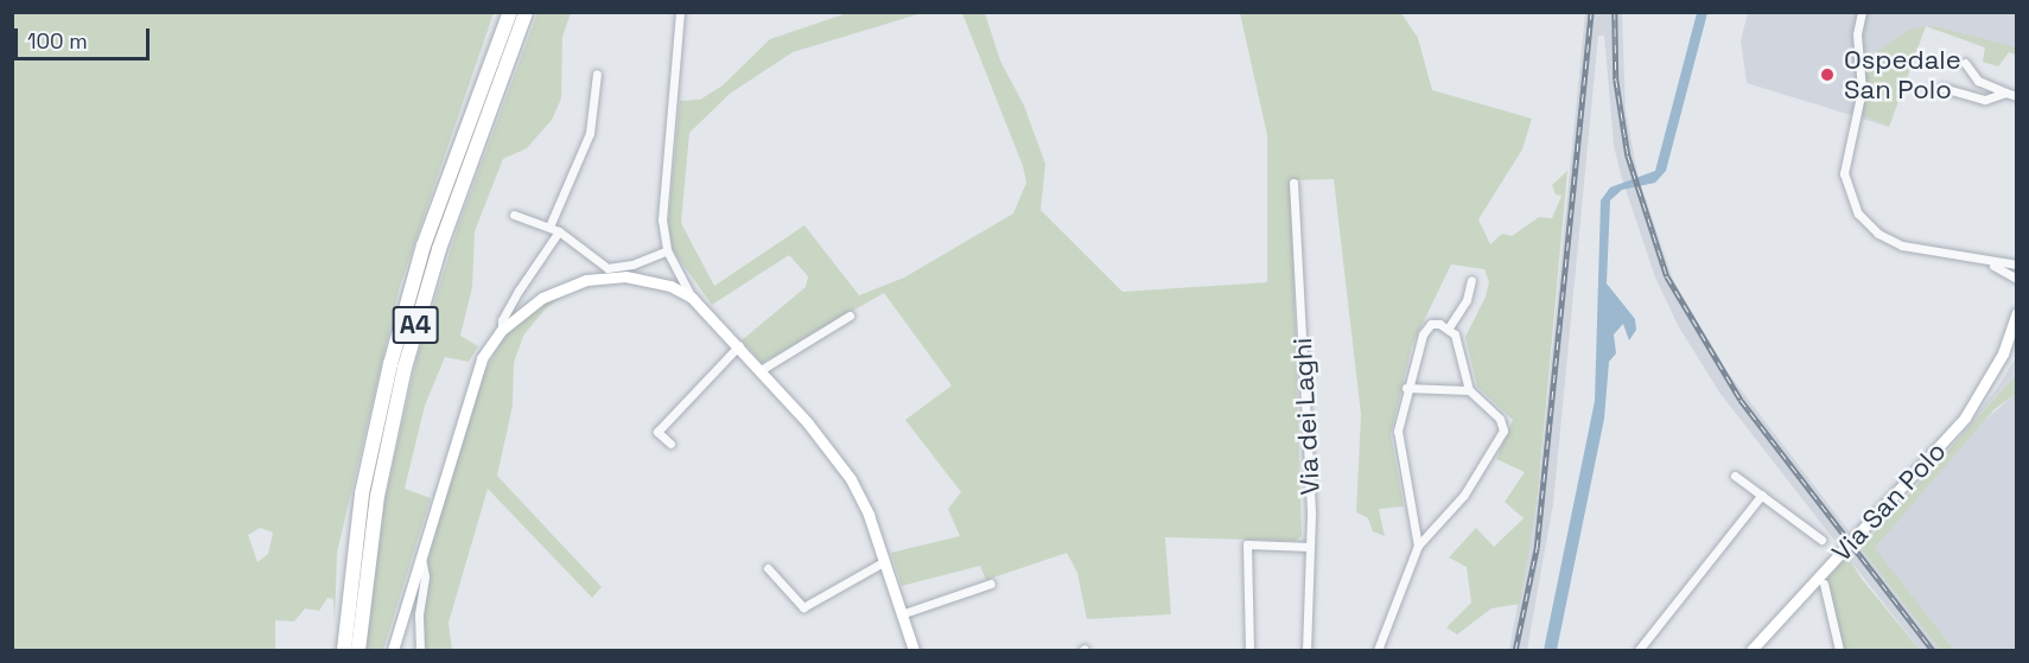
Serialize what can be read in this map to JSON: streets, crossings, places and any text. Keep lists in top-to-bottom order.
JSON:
{
  "streets": {
    "highway": ["A4"],
    "street": ["Via dei Laghi", "Via San Polo"]
  },
  "places": ["Ospedale San Polo"],
  "scale_bar": "100 m"
}
